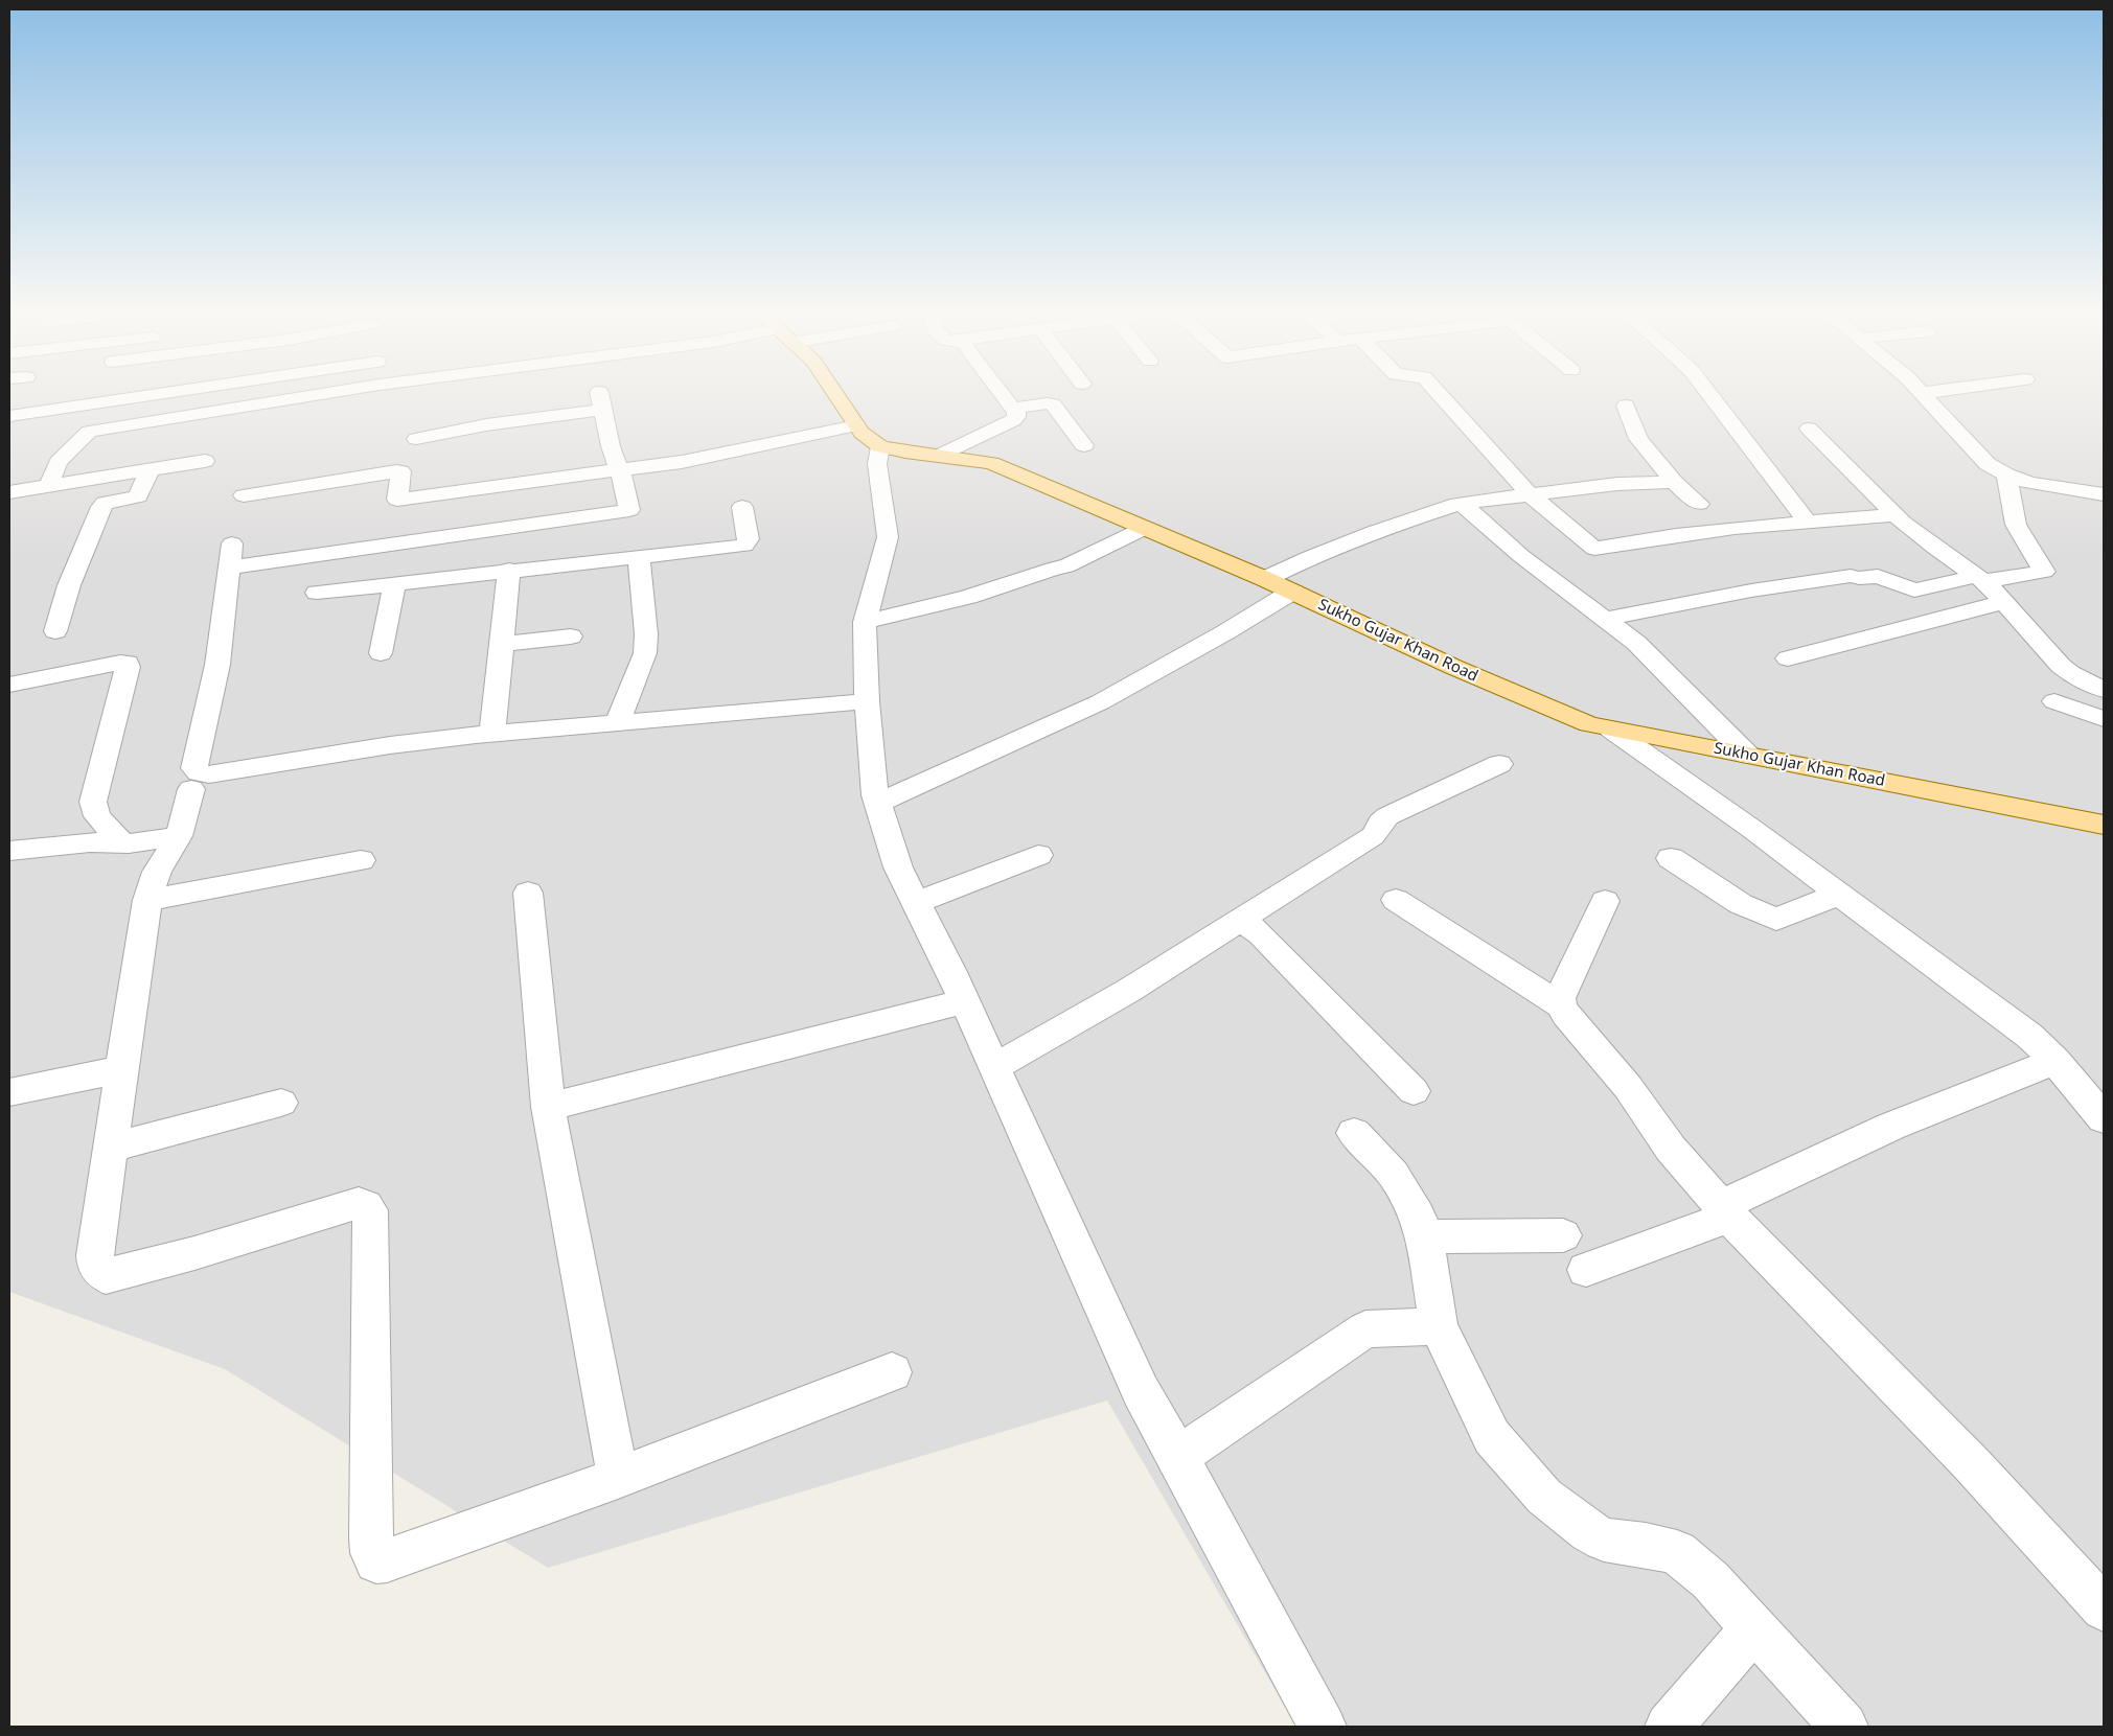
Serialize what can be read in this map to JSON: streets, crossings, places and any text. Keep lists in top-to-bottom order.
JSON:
{
  "streets": {
    "main road": ["Sukho Gujar Khan Road"]
  }
}
